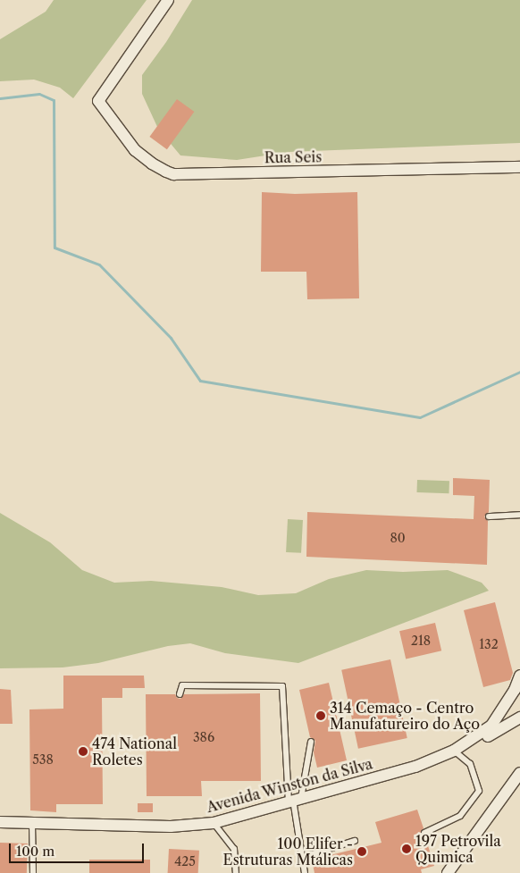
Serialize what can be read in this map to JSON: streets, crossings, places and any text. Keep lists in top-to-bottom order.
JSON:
{
  "streets": {
    "street": ["Rua Seis", "Avenida Winston da Silva"]
  },
  "places": [
    "314 Cemaço - Centro Manufatureiro do Aço",
    "474 National Roletes",
    "197 Petrovila Quimica",
    "100 Elifer - Estruturas Mtálicas"
  ],
  "house_numbers": [
    "80",
    "218",
    "132",
    "386",
    "538",
    "425"
  ],
  "scale_bar": "100 m"
}
